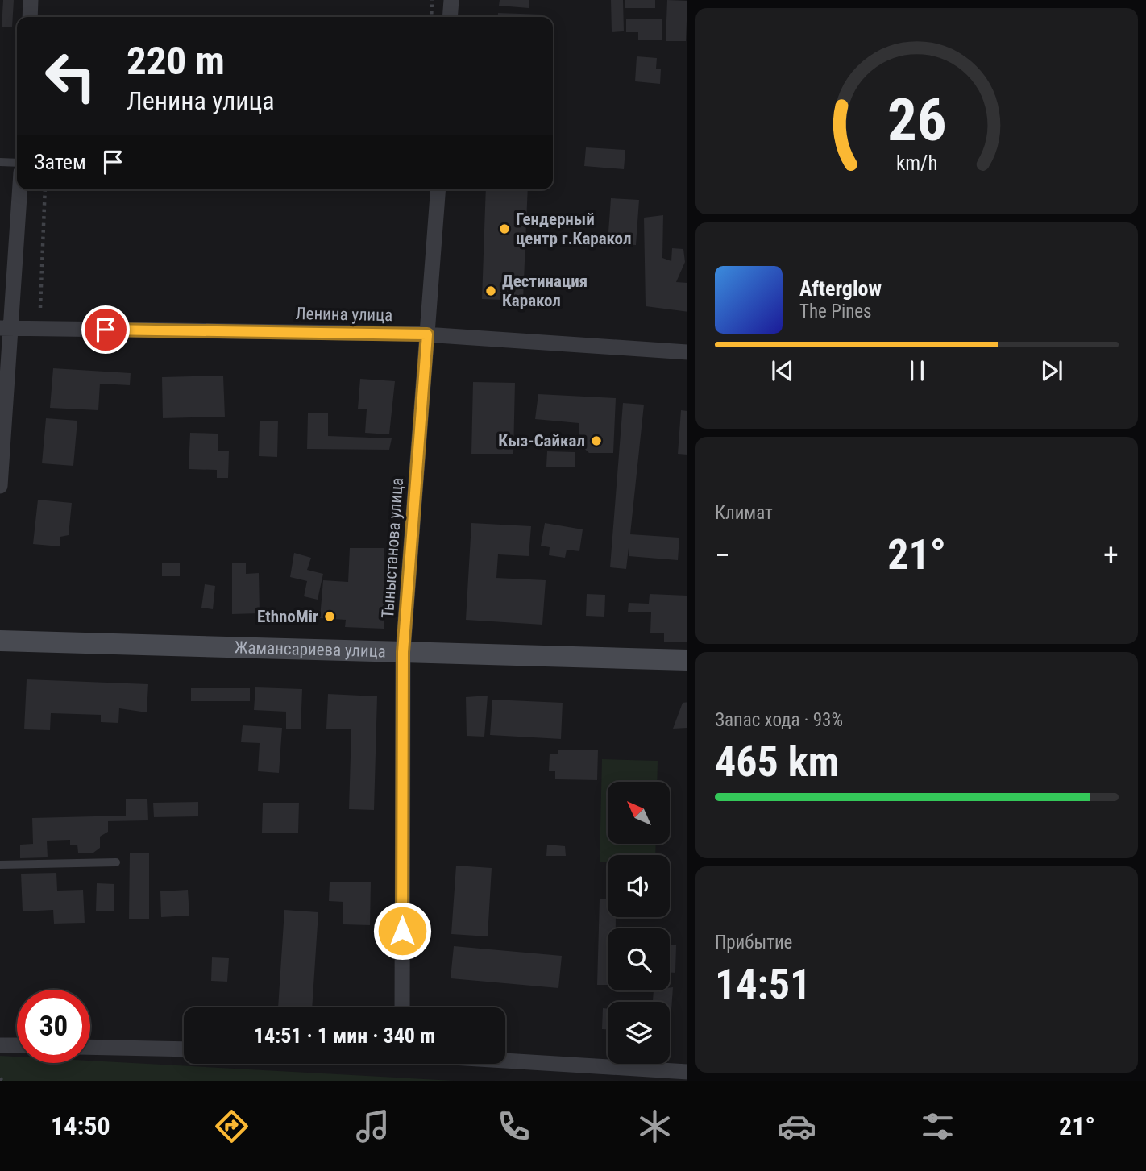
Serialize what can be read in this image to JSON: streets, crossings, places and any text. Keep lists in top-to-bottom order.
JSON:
{
  "streets": {
    "main road": ["Жамансариева улица"],
    "street": ["Ленина улица", "Тыныстанова улица"]
  },
  "crossings": [
    ["Ленина улица", "Тыныстанова улица"],
    ["Тыныстанова улица", "Жамансариева улица"]
  ],
  "places": [
    "Гендерный центр г.Каракол",
    "Дестинация Каракол",
    "Кыз-Сайкал",
    "EthnoMir"
  ],
  "north": "top left",
  "page": {
    "turn": ["220 m", "Ленина улица"],
    "then": "Затем",
    "song": ["Afterglow", "The Pines"],
    "tile": [
      "Климат",
      ["Запас хода · 93%", "465 km"],
      ["Прибытие", "14:51"]
    ],
    "heat": ["−", "21°", "+"],
    "limit": "30",
    "trip": "14:51 · 1 мин · 340 m",
    "tabs": ["14:50", "21°"],
    "gauge": ["26", "km/h"]
  }
}
